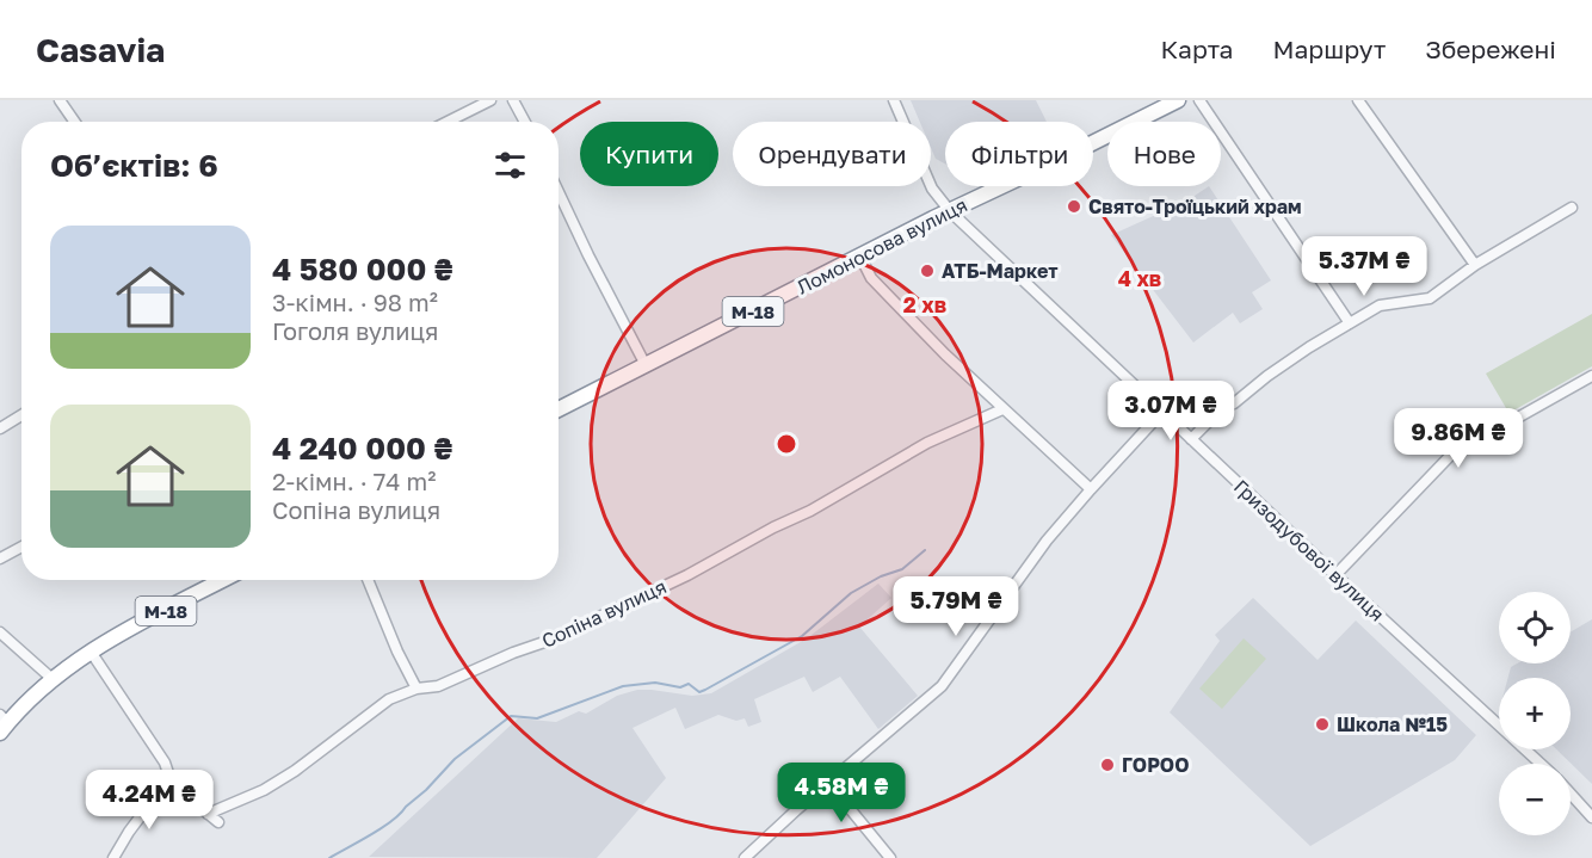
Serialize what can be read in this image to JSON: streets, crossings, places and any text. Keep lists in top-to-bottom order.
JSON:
{
  "streets": {
    "highway": ["Ломоносова вулиця", "М-18"],
    "street": ["Гризодубової вулиця", "Сопіна вулиця"]
  },
  "crossings": [
    ["Ломоносова вулиця", "Гризодубової вулиця"]
  ],
  "places": [
    "Свято-Троїцький храм",
    "АТБ-Маркет",
    "Школа №15",
    "ГОРОО"
  ],
  "page": {
    "header": "Casavia",
    "nav": ["Карта", "Маршрут", "Збережені"],
    "chip": [
      "Купити",
      "Орендувати",
      "Фільтри",
      "Нове"
    ],
    "heading": "Об’єктів: 6",
    "list": [
      {
        "name": "4 580 000 ₴",
        "note": "3-кімн. · 98 m² · Гоголя вулиця"
      },
      {
        "name": "4 240 000 ₴",
        "note": "2-кімн. · 74 m² · Сопіна вулиця"
      }
    ],
    "price": [
      "5.37M ₴",
      "3.07M ₴",
      "9.86M ₴",
      "5.79M ₴",
      "4.58M ₴",
      "4.24M ₴"
    ],
    "map_buttons": ["+", "−"]
  },
  "rings": ["4 хв", "2 хв"]
}
